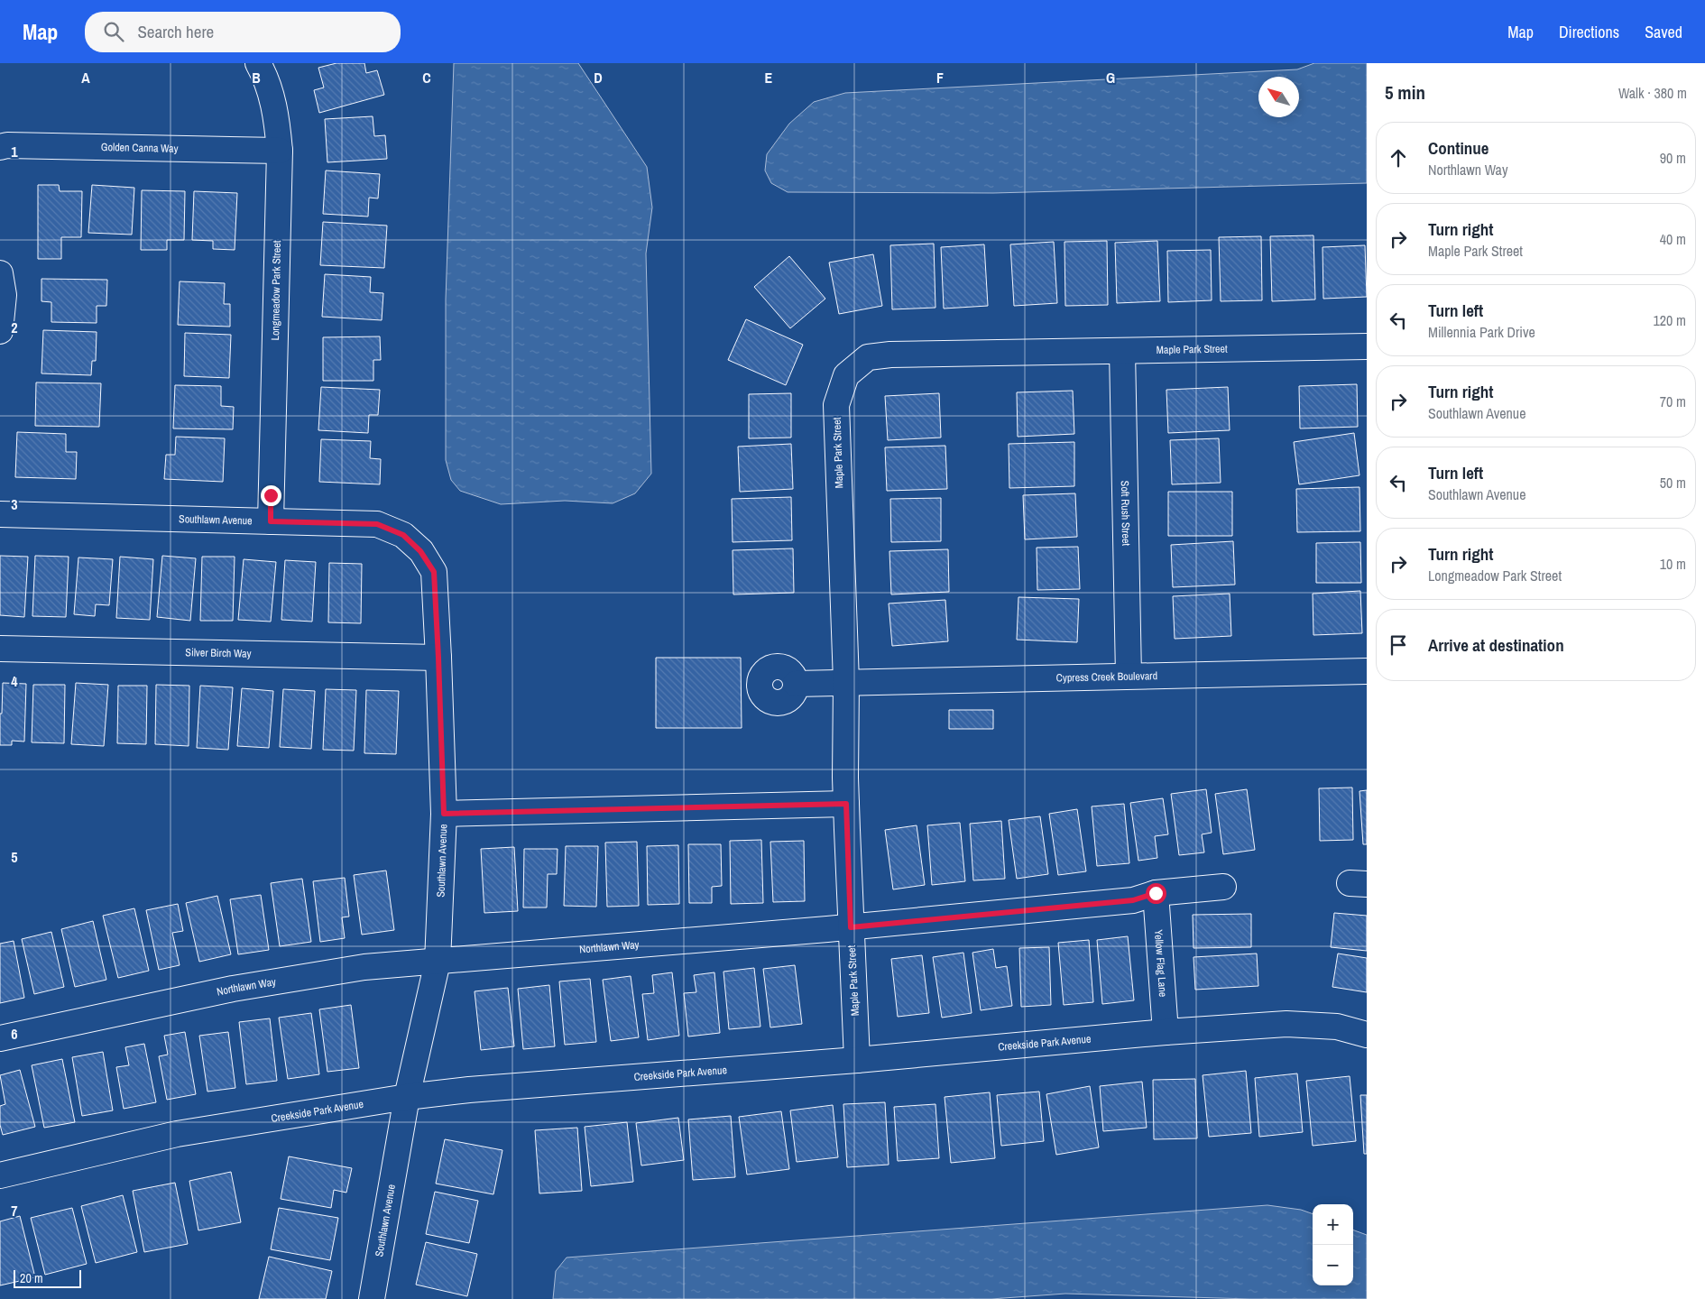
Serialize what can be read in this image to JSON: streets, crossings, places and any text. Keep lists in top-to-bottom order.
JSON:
{
  "streets": {
    "street": [
      "Golden Canna Way",
      "Longmeadow Park Street",
      "Maple Park Street",
      "Soft Rush Street",
      "Southlawn Avenue",
      "Silver Birch Way",
      "Cypress Creek Boulevard",
      "Northlawn Way",
      "Yellow Flag Lane",
      "Creekside Park Avenue"
    ]
  },
  "crossings": [
    ["Golden Canna Way", "Longmeadow Park Street"],
    ["Longmeadow Park Street", "Southlawn Avenue"],
    ["Maple Park Street", "Soft Rush Street"],
    ["Maple Park Street", "Cypress Creek Boulevard"],
    ["Maple Park Street", "Northlawn Way"],
    ["Maple Park Street", "Creekside Park Avenue"],
    ["Soft Rush Street", "Cypress Creek Boulevard"],
    ["Southlawn Avenue", "Silver Birch Way"],
    ["Southlawn Avenue", "Northlawn Way"],
    ["Southlawn Avenue", "Creekside Park Avenue"],
    ["Northlawn Way", "Yellow Flag Lane"],
    ["Yellow Flag Lane", "Creekside Park Avenue"]
  ],
  "scale_bar": "20 m",
  "north": "top left",
  "page": {
    "header": "Map",
    "search": "Search here",
    "nav": ["Map", "Directions", "Saved"],
    "heading": ["5 min", "Walk · 380 m"],
    "list": [
      ["Continue", "Northlawn Way", "90 m"],
      ["Turn right", "Maple Park Street", "40 m"],
      ["Turn left", "Millennia Park Drive", "120 m"],
      ["Turn right", "Southlawn Avenue", "70 m"],
      ["Turn left", "Southlawn Avenue", "50 m"],
      ["Turn right", "Longmeadow Park Street", "10 m"],
      "Arrive at destination"
    ],
    "map_buttons": ["+", "−"],
    "scale": "20 m"
  },
  "grid": {
    "columns": [
      "A",
      "B",
      "C",
      "D",
      "E",
      "F",
      "G"
    ],
    "rows": [
      "1",
      "2",
      "3",
      "4",
      "5",
      "6",
      "7"
    ]
  }
}
